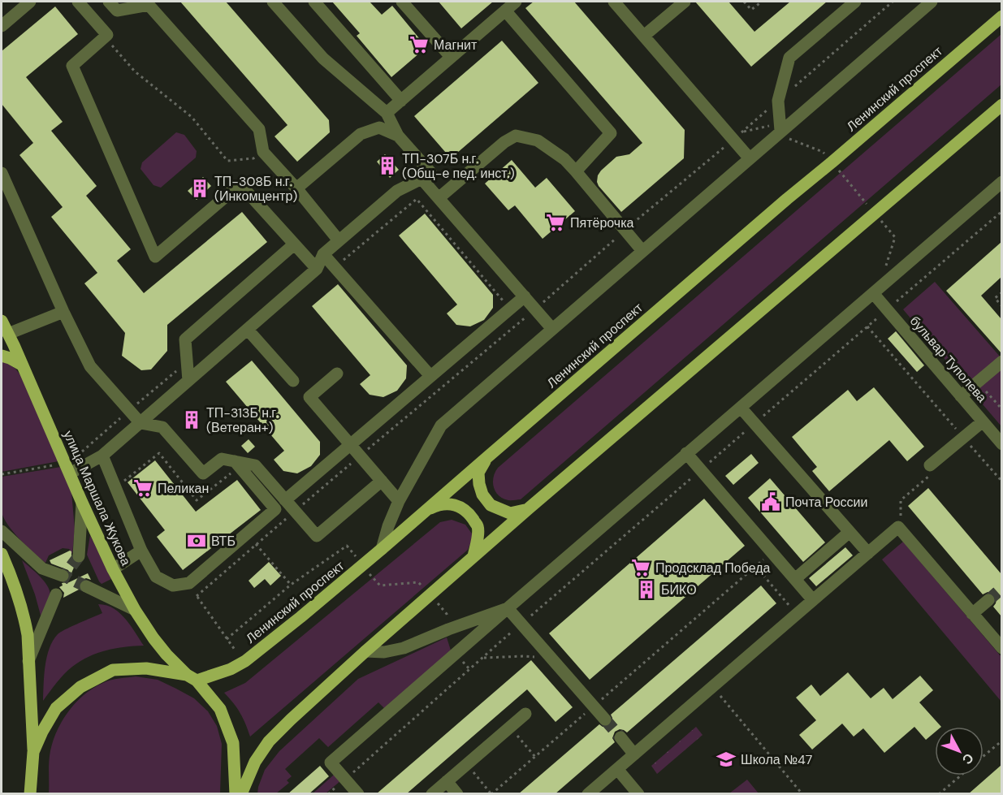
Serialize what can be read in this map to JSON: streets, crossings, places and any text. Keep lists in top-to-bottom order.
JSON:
{
  "streets": {
    "main road": ["Ленинский проспект", "улица Маршала Жукова"],
    "street": ["бульвар Туполева"]
  },
  "crossings": [
    ["Ленинский проспект", "улица Маршала Жукова"]
  ],
  "places": {
    "supermarket": [
      "Магнит",
      "Пятёрочка",
      "Пеликан",
      "Продсклад Победа"
    ],
    "building": [
      "ТП-307Б н.г. (Общ-е пед. инст.)",
      "ТП-308Б н.г. (Инкомцентр)",
      "ТП-313Б н.г. (Ветеран+)",
      "БИКО"
    ],
    "public building": ["Почта России"],
    "bank": ["ВТБ"],
    "school or university": ["Школа №47"]
  },
  "north": "bottom right"
}
